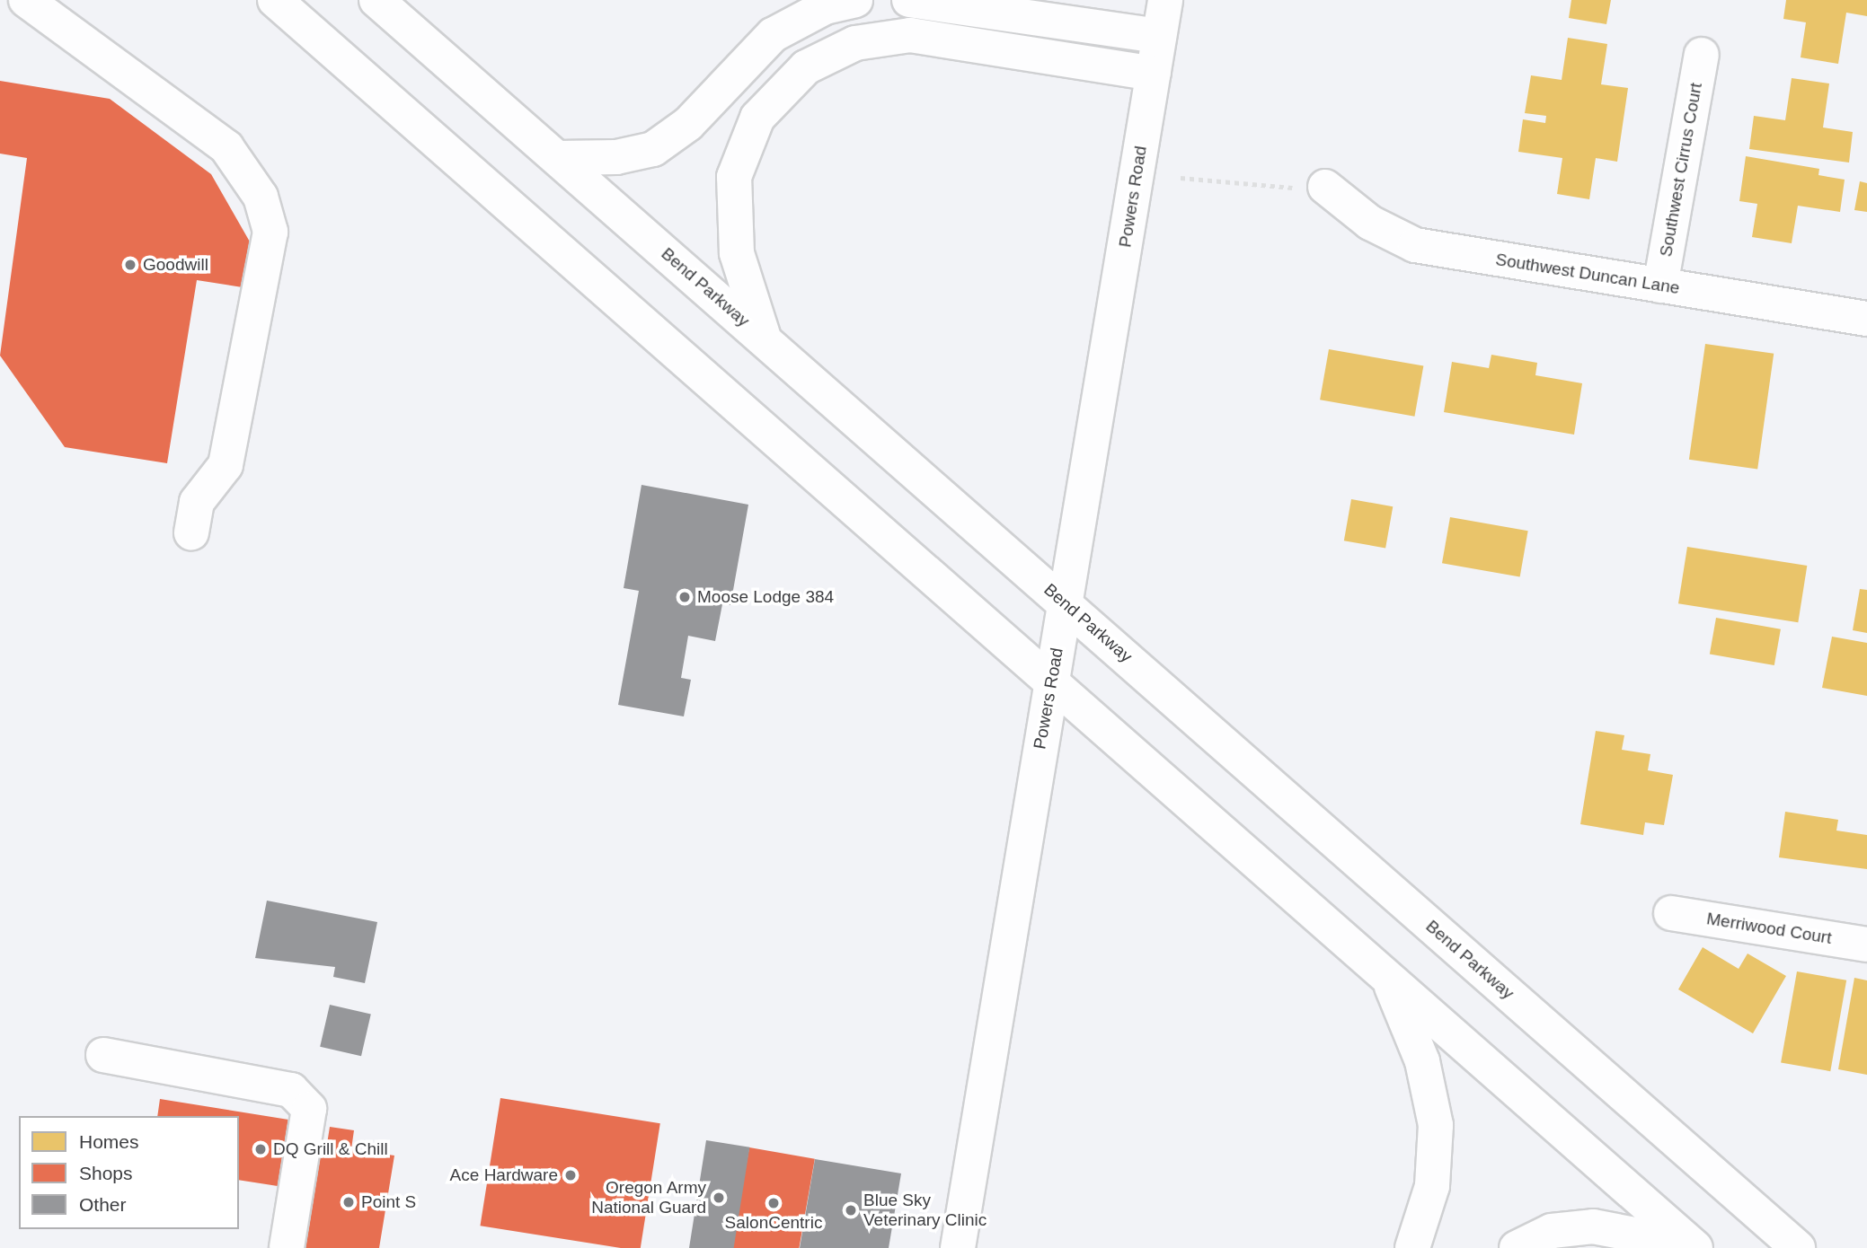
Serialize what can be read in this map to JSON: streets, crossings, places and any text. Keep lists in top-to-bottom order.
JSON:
{
  "streets": {
    "main road": [
      "Southwest Cirrus Court",
      "Powers Road",
      "Southwest Duncan Lane",
      "Bend Parkway",
      "Merriwood Court"
    ]
  },
  "crossings": [
    ["Southwest Cirrus Court", "Southwest Duncan Lane"],
    ["Powers Road", "Bend Parkway"]
  ],
  "places": [
    "Goodwill",
    "Moose Lodge 384",
    "DQ Grill & Chill",
    "Ace Hardware",
    "Oregon Army National Guard",
    "Point S",
    "SalonCentric",
    "Blue Sky Veterinary Clinic"
  ],
  "legend": ["Homes", "Shops", "Other"]
}
